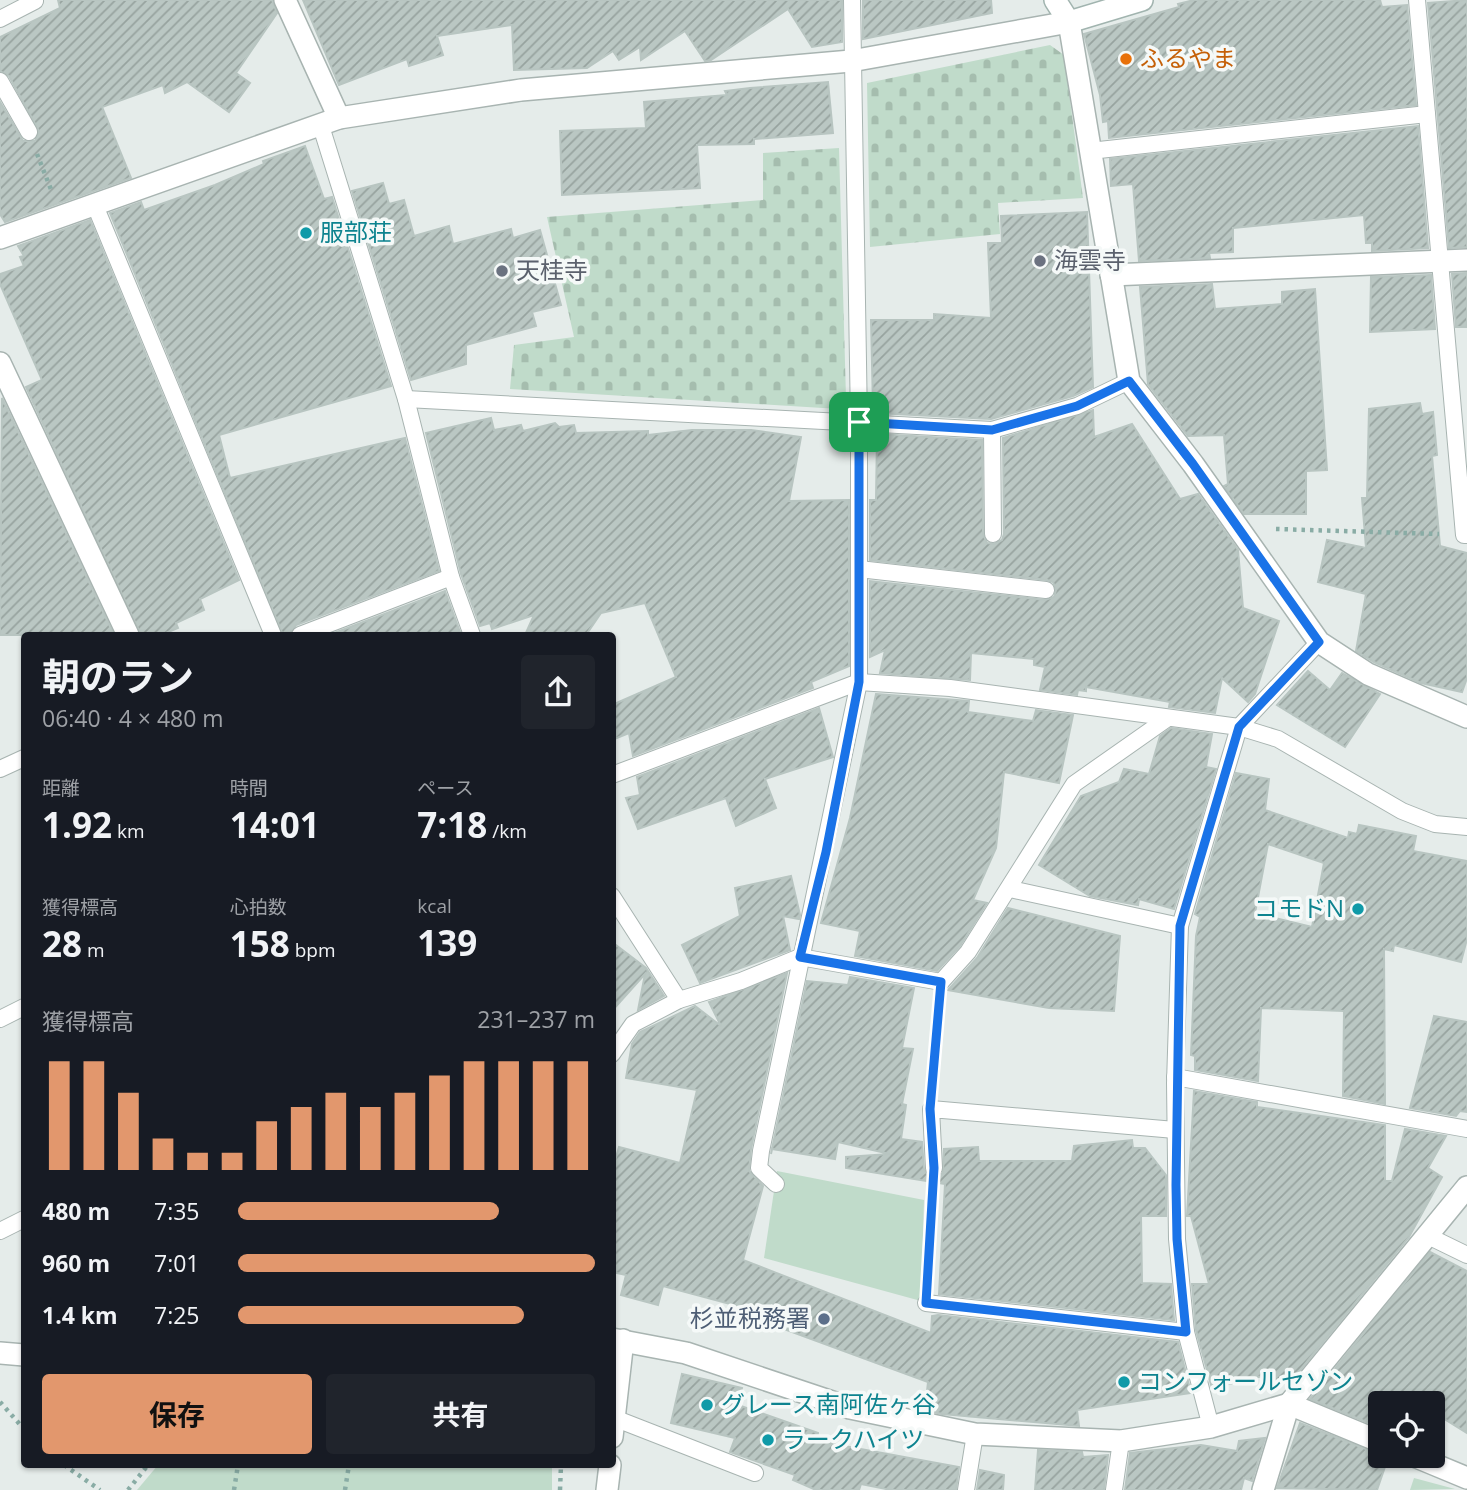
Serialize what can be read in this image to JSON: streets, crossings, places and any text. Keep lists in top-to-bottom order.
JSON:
{
  "places": [
    "ふるやま",
    "服部荘",
    "海雲寺",
    "天桂寺",
    "コモドN",
    "杉並税務署",
    "コンフォールセゾン",
    "グレース南阿佐ヶ谷",
    "ラークハイツ"
  ],
  "page": {
    "heading": ["朝のラン", "06:40 · 4 × 480 m"],
    "stats": [
      ["距離", "1.92 km"],
      ["時間", "14:01"],
      ["ペース", "7:18 /km"],
      ["獲得標高", "28 m"],
      ["心拍数", "158 bpm"],
      ["kcal", "139"]
    ],
    "chart": ["獲得標高", "231–237 m"],
    "list": [
      {
        "name": "480 m",
        "note": "7:35"
      },
      {
        "name": "960 m",
        "note": "7:01"
      },
      {
        "name": "1.4 km",
        "note": "7:25"
      }
    ],
    "buttons": ["保存", "共有"]
  }
}
